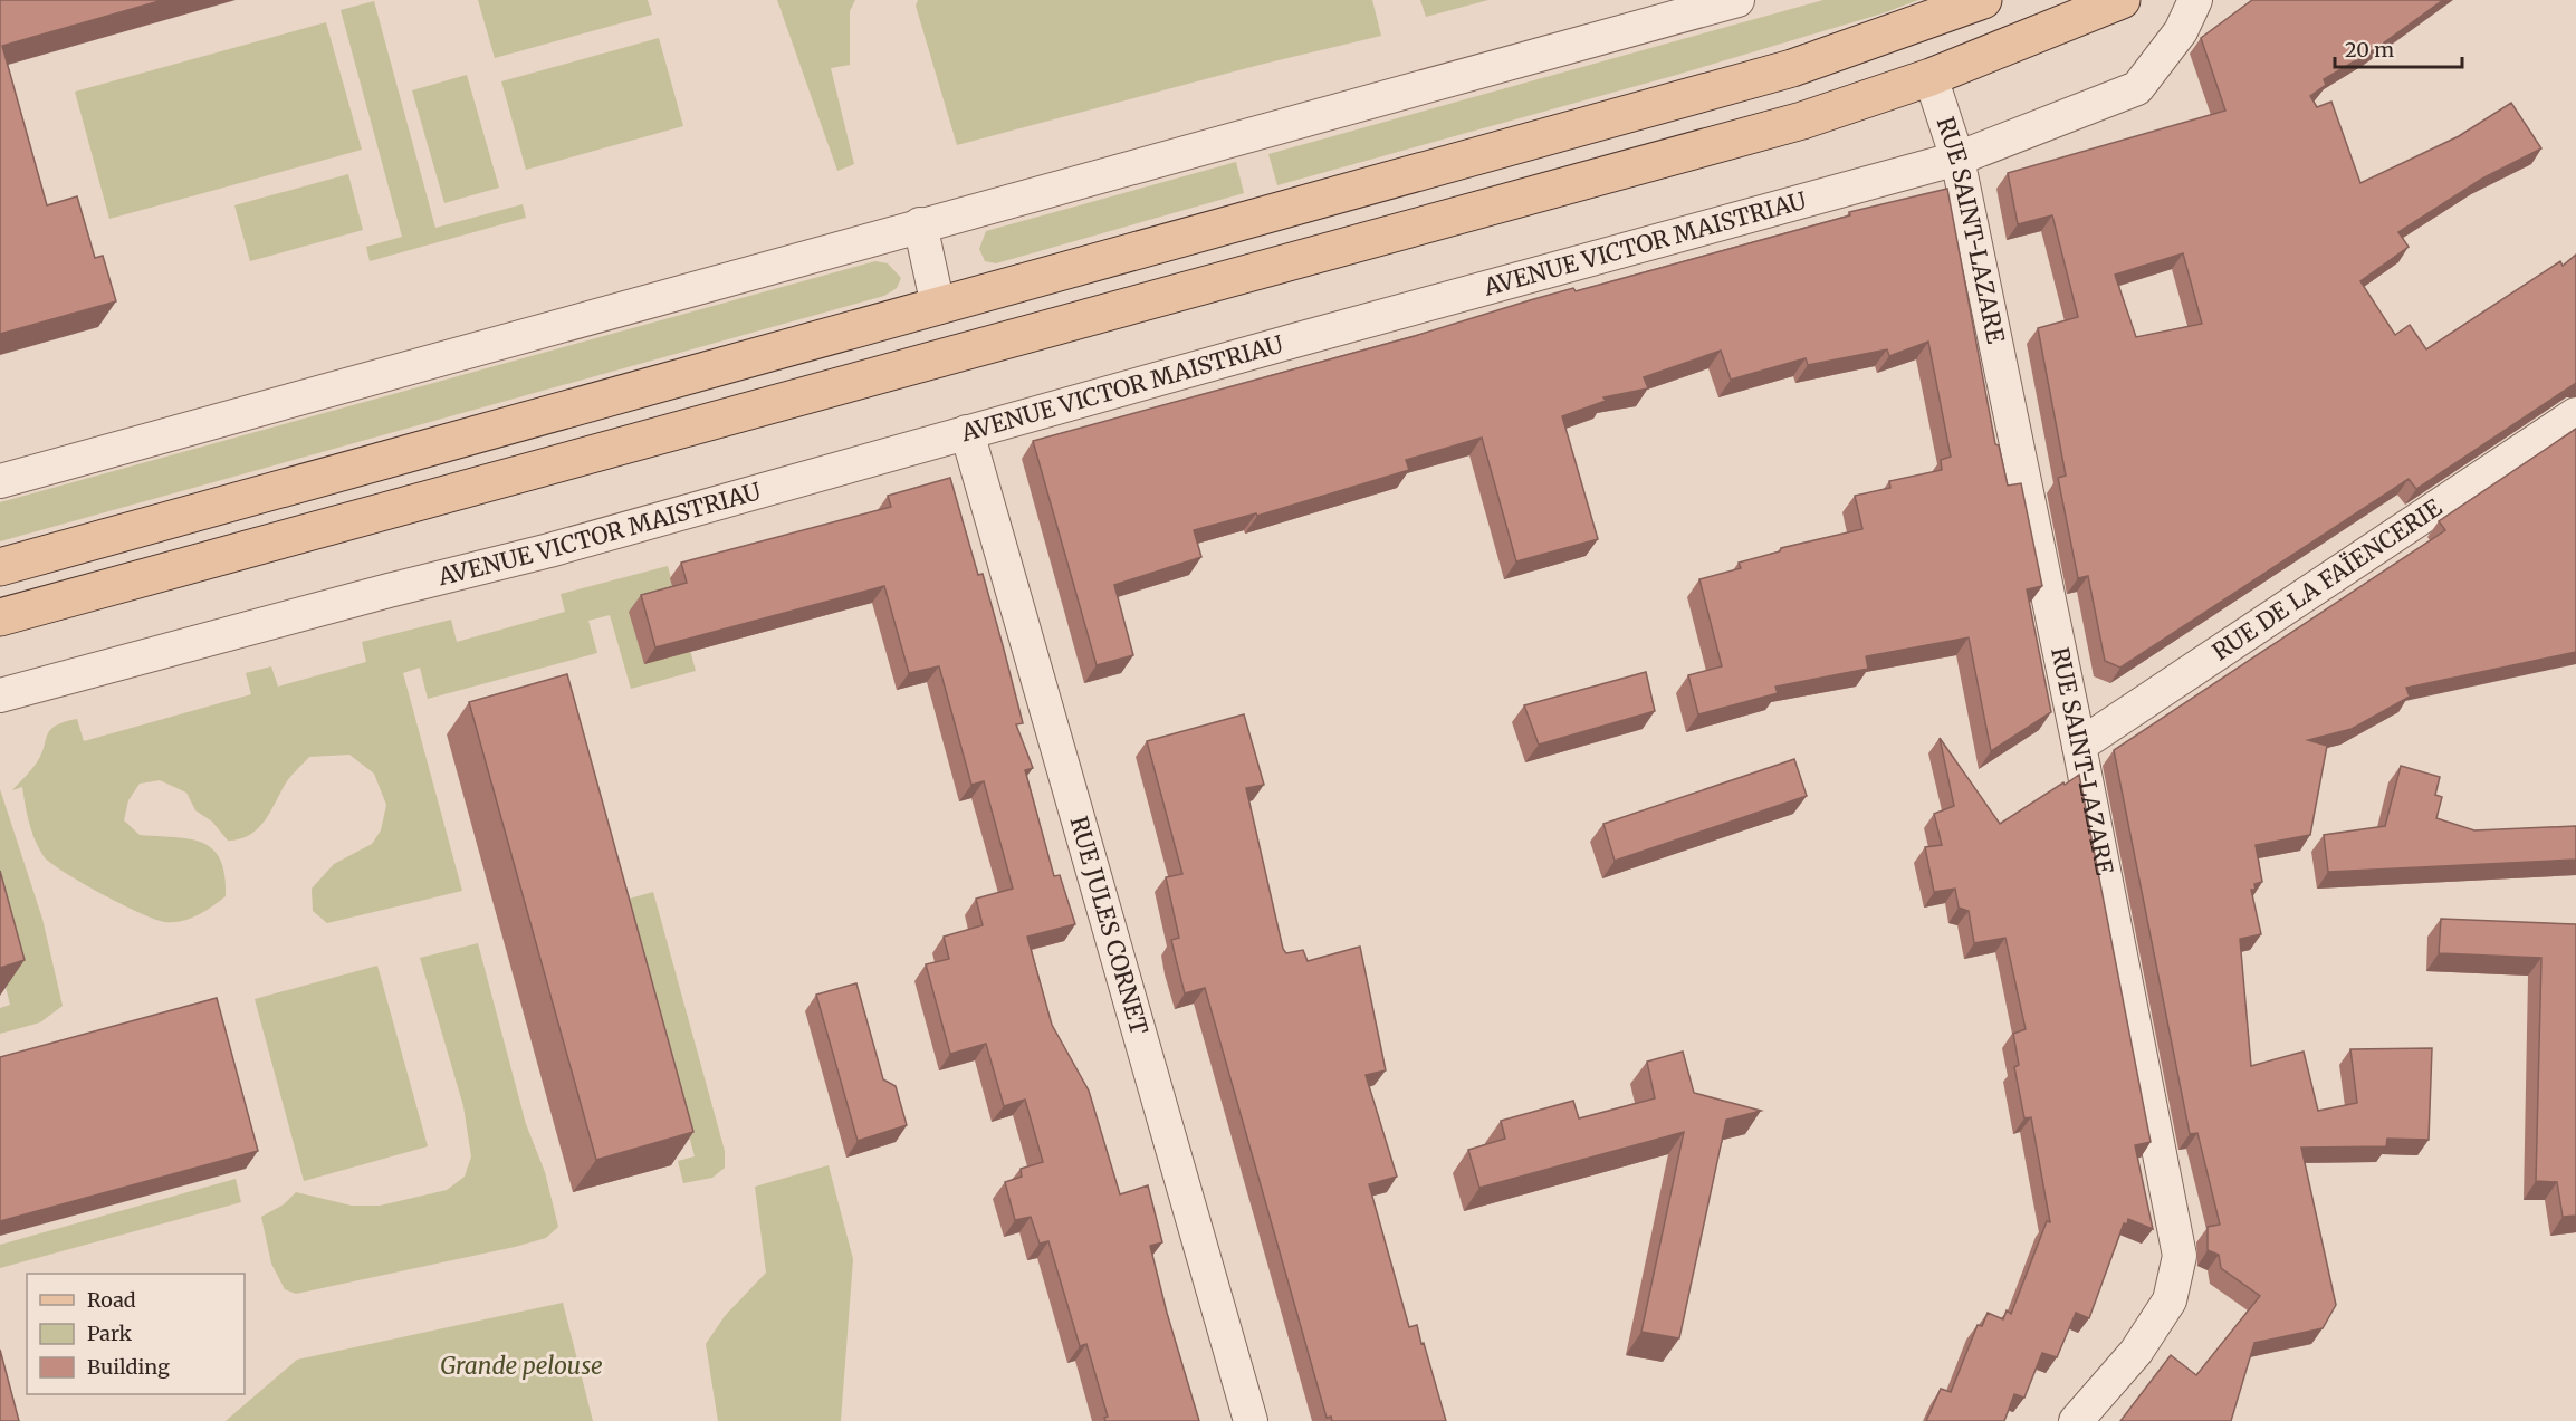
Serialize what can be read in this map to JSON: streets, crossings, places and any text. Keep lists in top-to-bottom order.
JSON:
{
  "streets": {
    "street": [
      "RUE SAINT-LAZARE",
      "AVENUE VICTOR MAISTRIAU",
      "RUE DE LA FAÏENCERIE",
      "RUE JULES CORNET"
    ]
  },
  "crossings": [
    ["RUE SAINT-LAZARE", "AVENUE VICTOR MAISTRIAU"],
    ["RUE SAINT-LAZARE", "RUE DE LA FAÏENCERIE"],
    ["AVENUE VICTOR MAISTRIAU", "RUE JULES CORNET"]
  ],
  "parks": ["Grande pelouse"],
  "legend": ["Road", "Park", "Building"],
  "scale_bar": "20 m"
}
